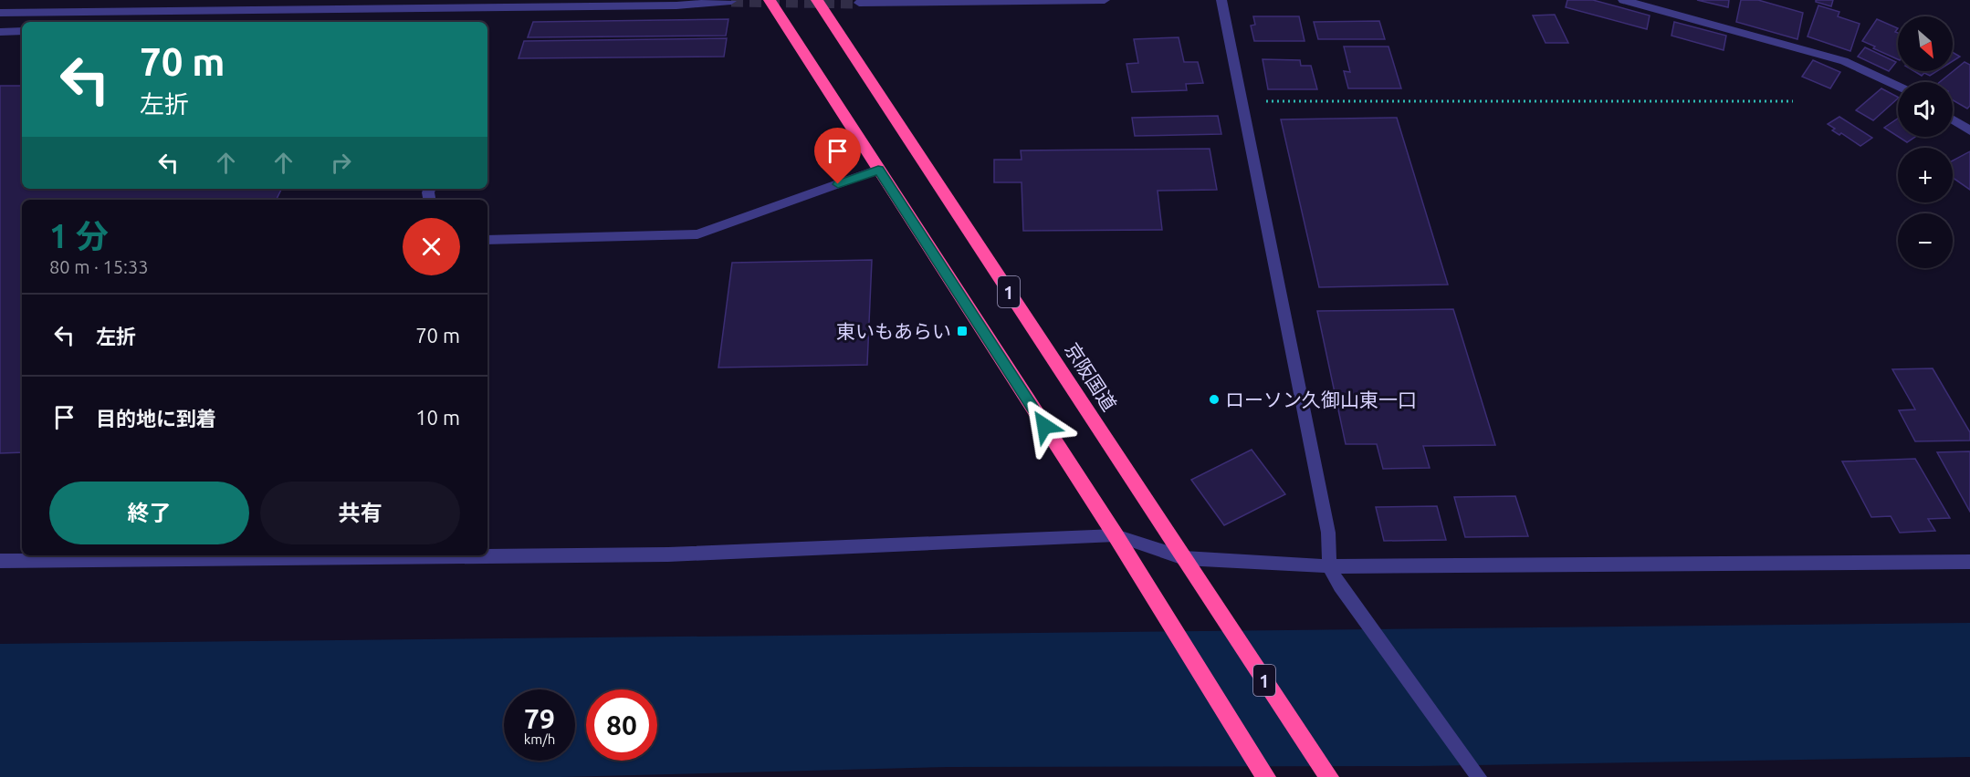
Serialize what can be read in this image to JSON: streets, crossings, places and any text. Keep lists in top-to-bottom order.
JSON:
{
  "streets": {
    "highway": ["1", "京阪国道"]
  },
  "places": {
    "transit": ["東いもあらい"],
    "other": ["ローソン久御山東一口"]
  },
  "north": "bottom right",
  "page": {
    "map_buttons": ["+", "−"],
    "turn": ["70 m", "左折"],
    "heading": ["1 分", "80 m · 15:33"],
    "list": [
      {
        "name": "左折",
        "value": "70 m"
      },
      {
        "name": "目的地に到着",
        "value": "10 m"
      }
    ],
    "buttons": ["終了", "共有"],
    "speed": "79 km/h",
    "limit": "80"
  }
}
